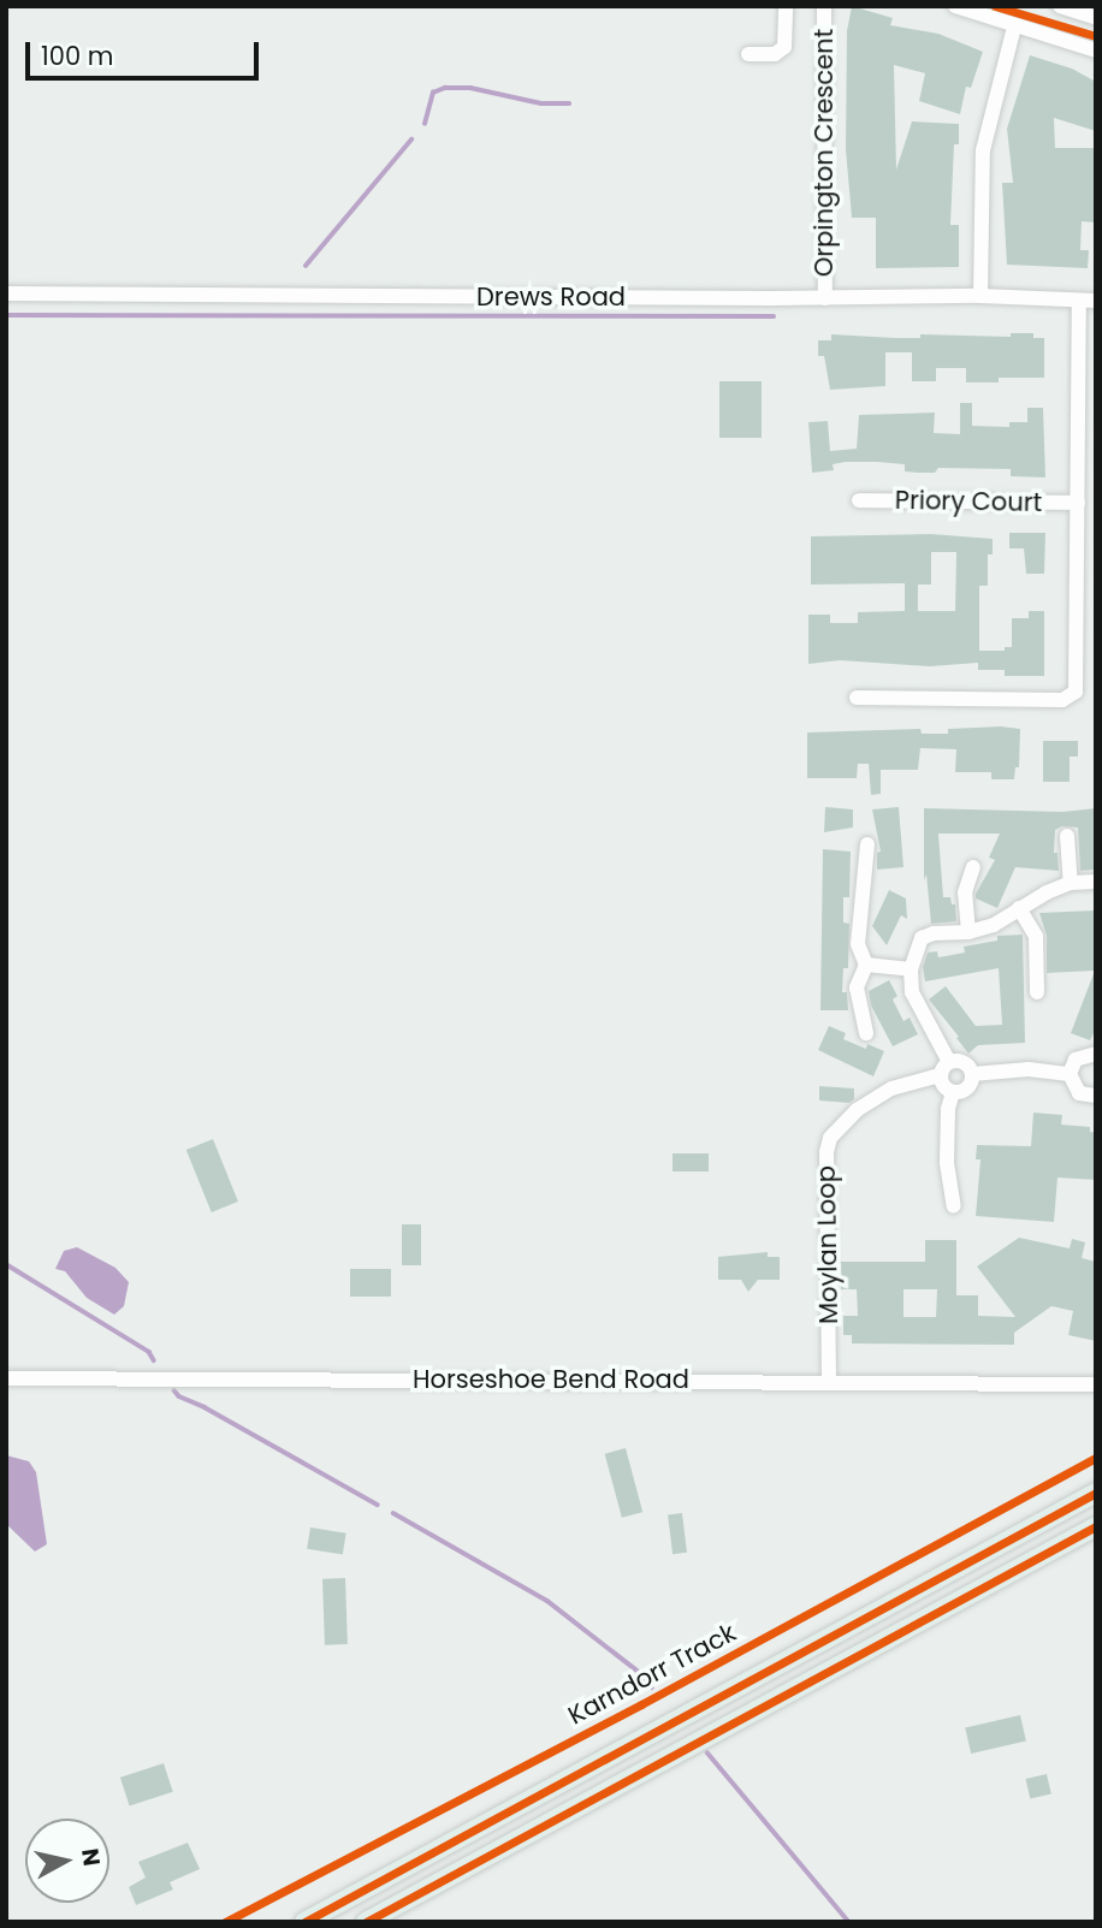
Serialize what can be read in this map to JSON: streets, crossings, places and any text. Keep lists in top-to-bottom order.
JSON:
{
  "streets": {
    "street": [
      "Orpington Crescent",
      "Drews Road",
      "Priory Court",
      "Moylan Loop",
      "Horseshoe Bend Road"
    ],
    "cycle path": ["Karndorr Track"]
  },
  "crossings": [
    ["Orpington Crescent", "Drews Road"],
    ["Moylan Loop", "Horseshoe Bend Road"]
  ],
  "scale_bar": "100 m",
  "north": "right"
}
